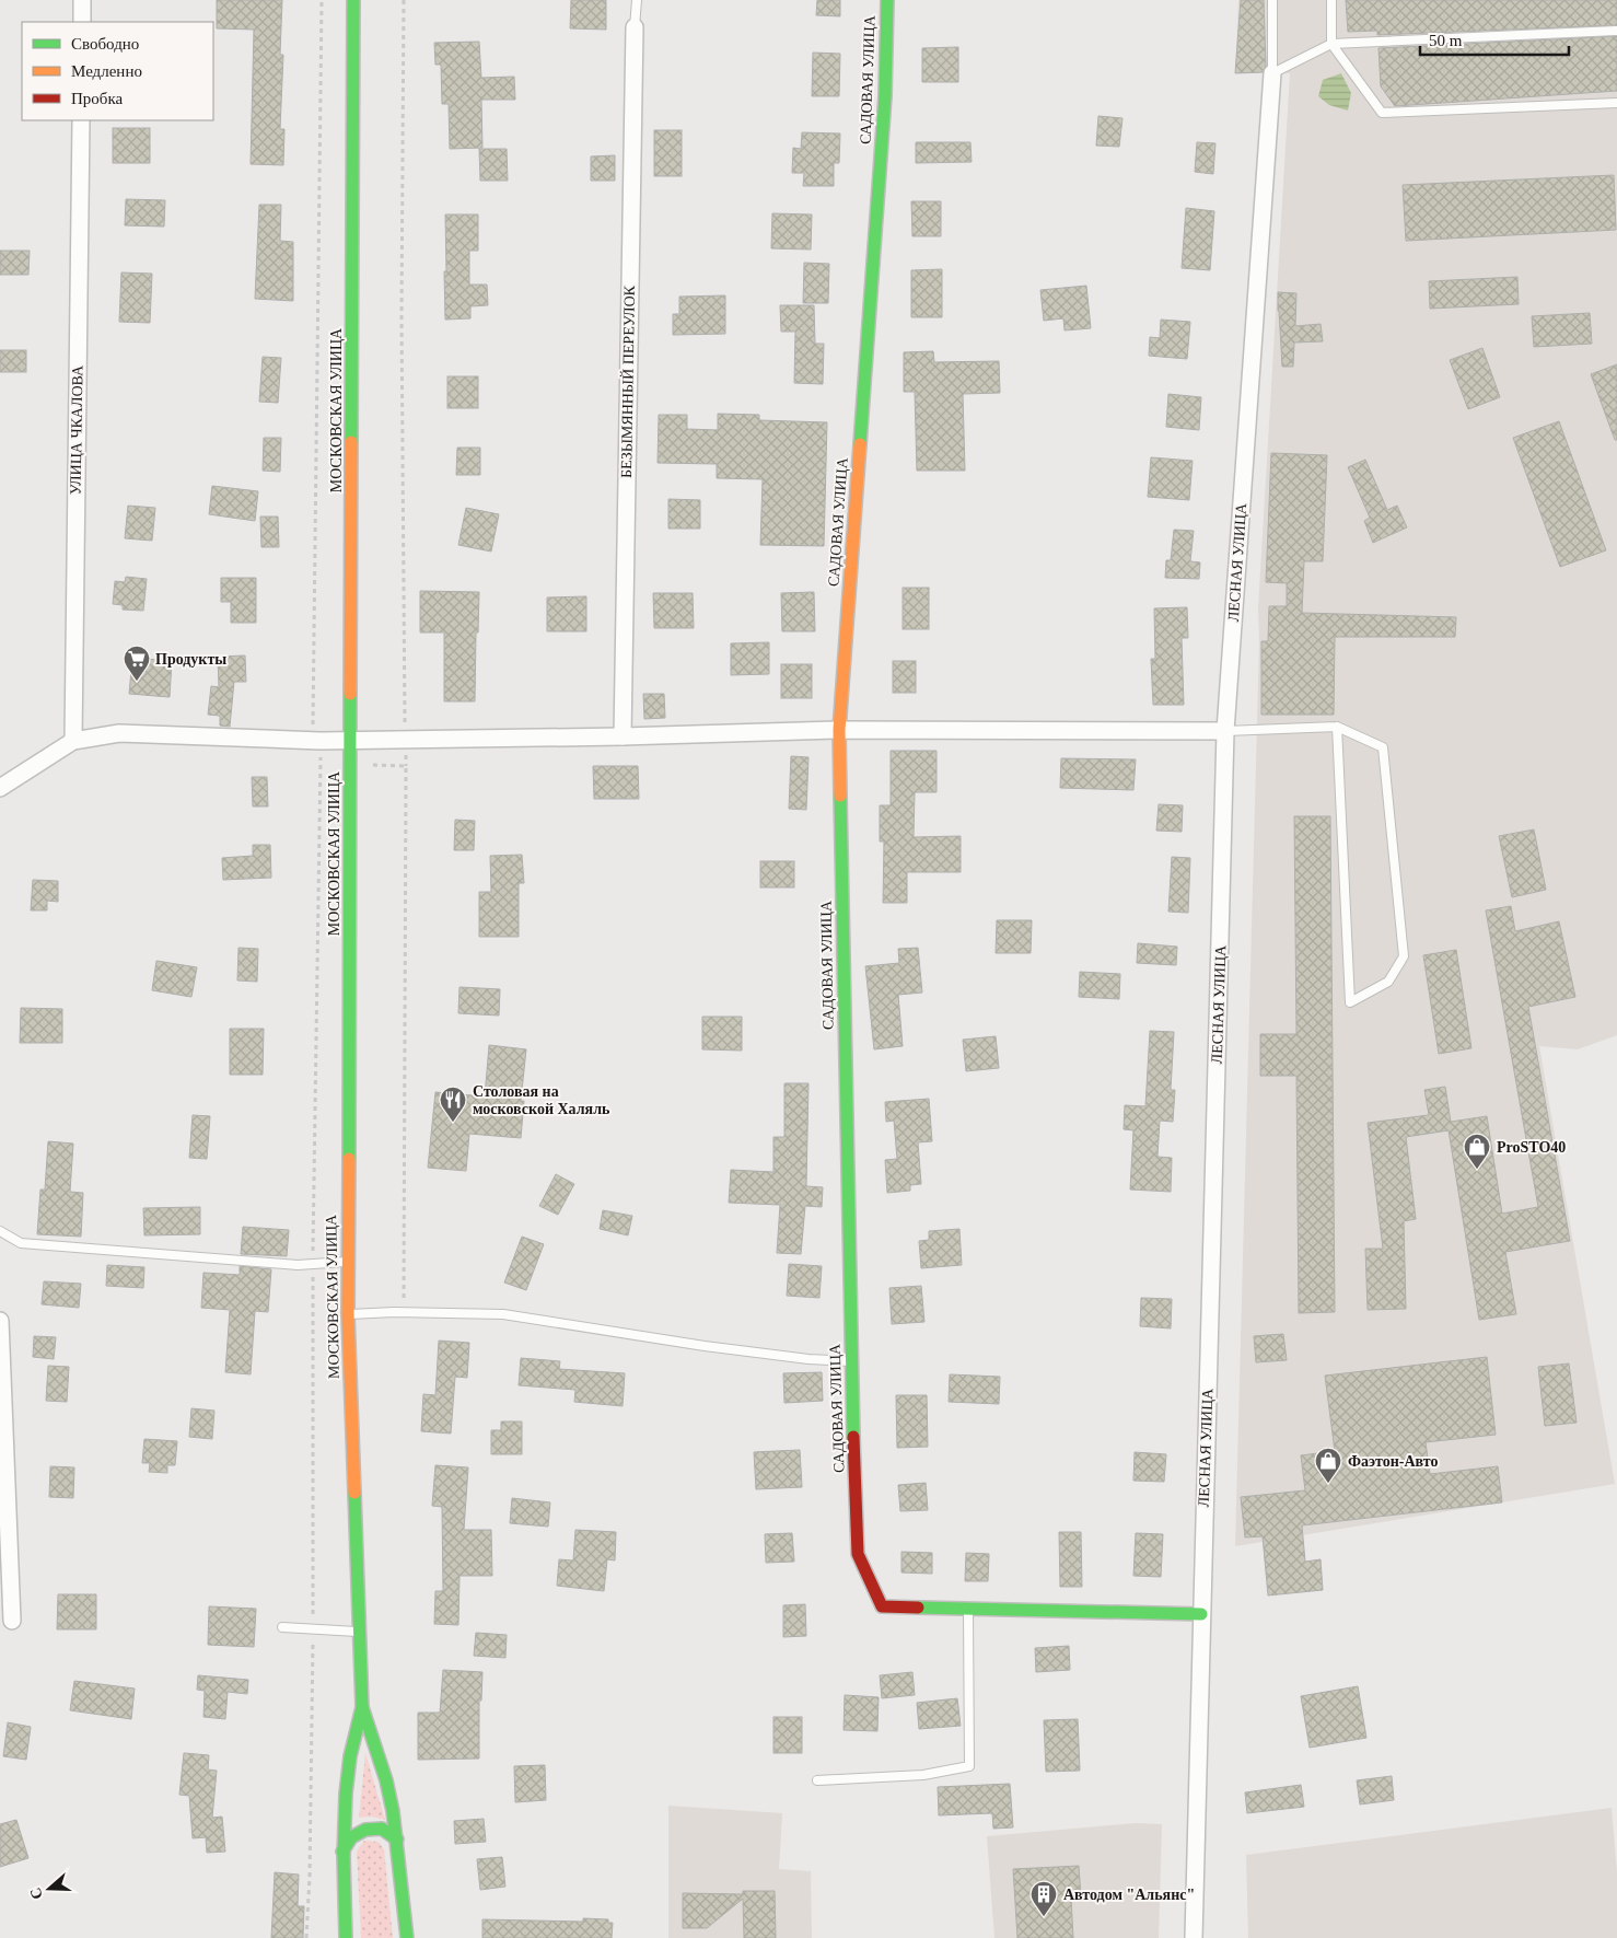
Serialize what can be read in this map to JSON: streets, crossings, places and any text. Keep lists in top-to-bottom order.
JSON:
{
  "streets": {
    "main road": ["САДОВАЯ УЛИЦА", "МОСКОВСКАЯ УЛИЦА"],
    "street": ["БЕЗЫМЯННЫЙ ПЕРЕУЛОК", "УЛИЦА ЧКАЛОВА", "ЛЕСНАЯ УЛИЦА"]
  },
  "crossings": [
    ["САДОВАЯ УЛИЦА", "ЛЕСНАЯ УЛИЦА"]
  ],
  "places": {
    "supermarket": ["Продукты"],
    "restaurant": ["Столовая на московской Халяль"],
    "shop": ["ProSTO40", "Фаэтон-Авто"],
    "building": ["Автодом \"Альянс\""]
  },
  "legend": ["Свободно", "Медленно", "Пробка"],
  "scale_bar": "50 m",
  "north": "left"
}
